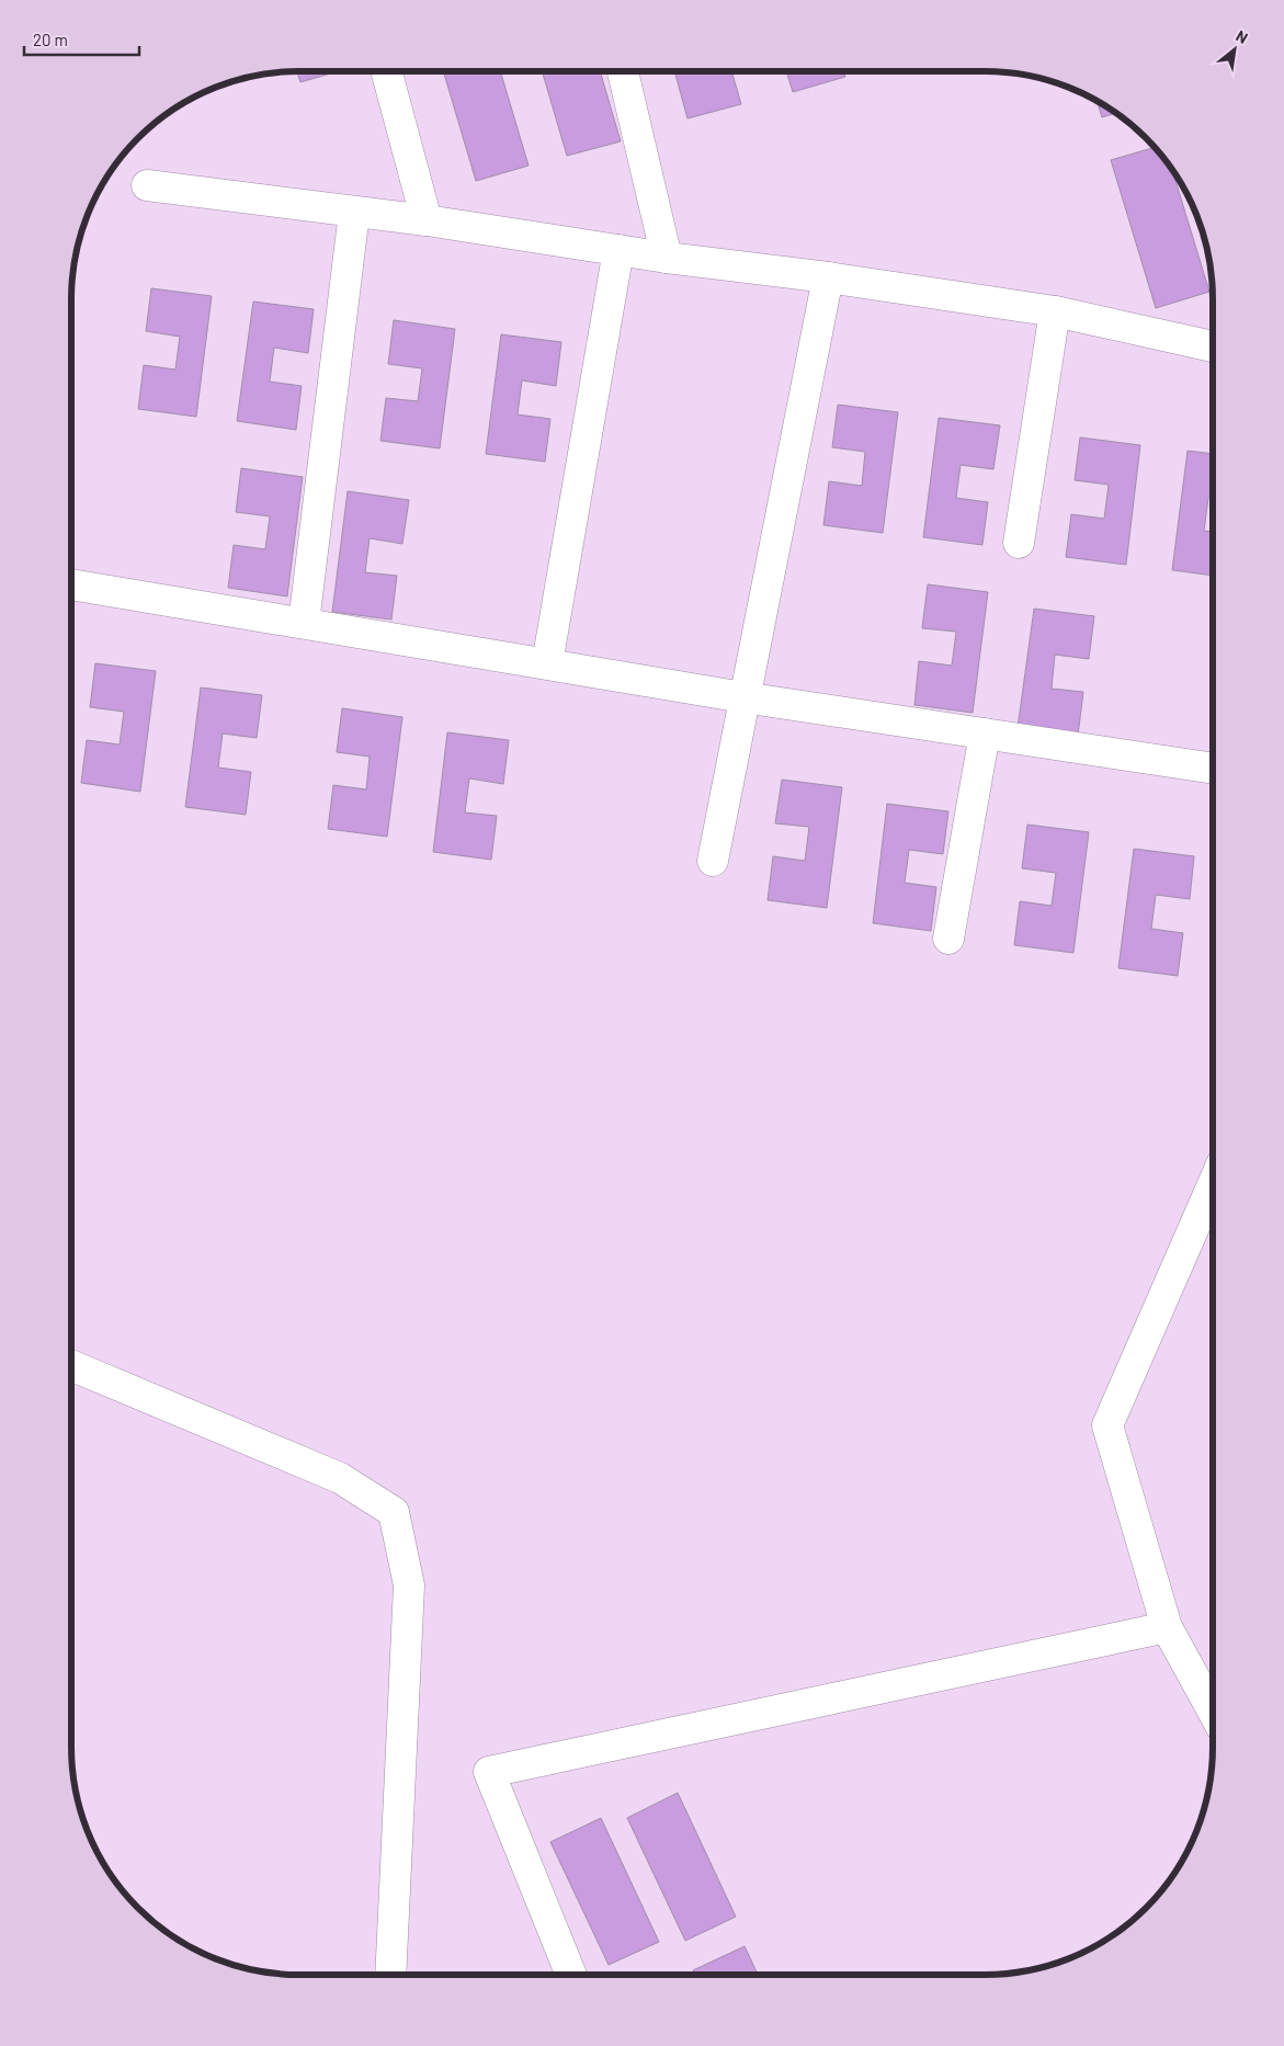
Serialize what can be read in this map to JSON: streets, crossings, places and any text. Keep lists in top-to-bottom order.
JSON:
{
  "scale_bar": "20 m",
  "north": "top right"
}
